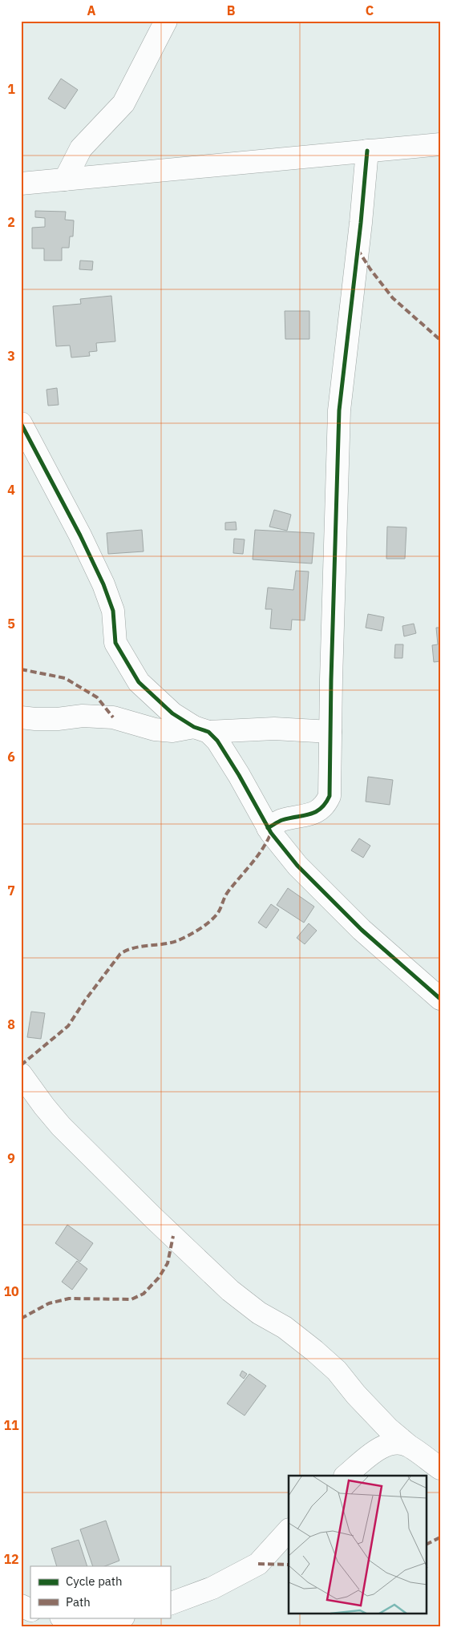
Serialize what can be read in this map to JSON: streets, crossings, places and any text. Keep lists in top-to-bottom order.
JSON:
{
  "legend": ["Cycle path", "Path"],
  "grid": {
    "columns": ["A", "B", "C"],
    "rows": [
      "1",
      "2",
      "3",
      "4",
      "5",
      "6",
      "7",
      "8",
      "9",
      "10",
      "11",
      "12"
    ]
  }
}
